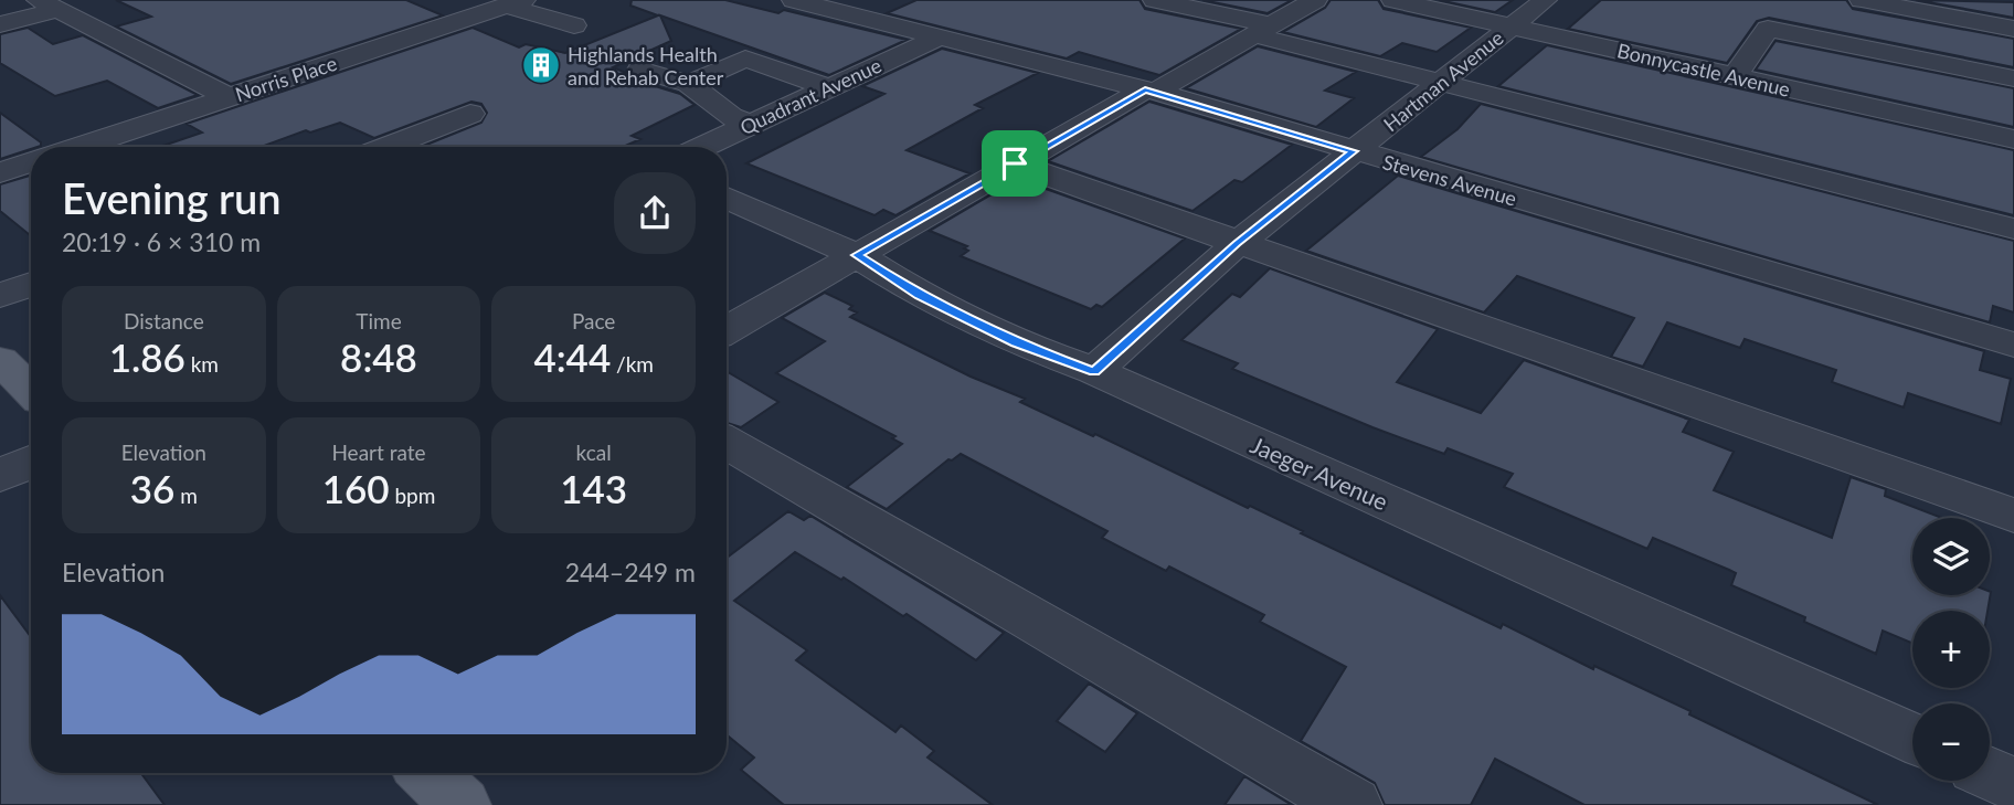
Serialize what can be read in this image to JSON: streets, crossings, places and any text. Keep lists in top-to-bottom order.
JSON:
{
  "streets": {
    "street": [
      "Bonnycastle Avenue",
      "Norris Place",
      "Hartman Avenue",
      "Quadrant Avenue",
      "Stevens Avenue",
      "Jaeger Avenue"
    ]
  },
  "crossings": [
    ["Bonnycastle Avenue", "Hartman Avenue"],
    ["Hartman Avenue", "Stevens Avenue"],
    ["Hartman Avenue", "Jaeger Avenue"],
    ["Quadrant Avenue", "Stevens Avenue"]
  ],
  "places": {
    "building": ["Highlands Health and Rehab Center"]
  },
  "page": {
    "heading": ["Evening run", "20:19 · 6 × 310 m"],
    "stats": [
      ["Distance", "1.86 km"],
      ["Time", "8:48"],
      ["Pace", "4:44 /km"],
      ["Elevation", "36 m"],
      ["Heart rate", "160 bpm"],
      ["kcal", "143"]
    ],
    "map_buttons": ["+", "−"],
    "chart": ["Elevation", "244–249 m"]
  }
}
